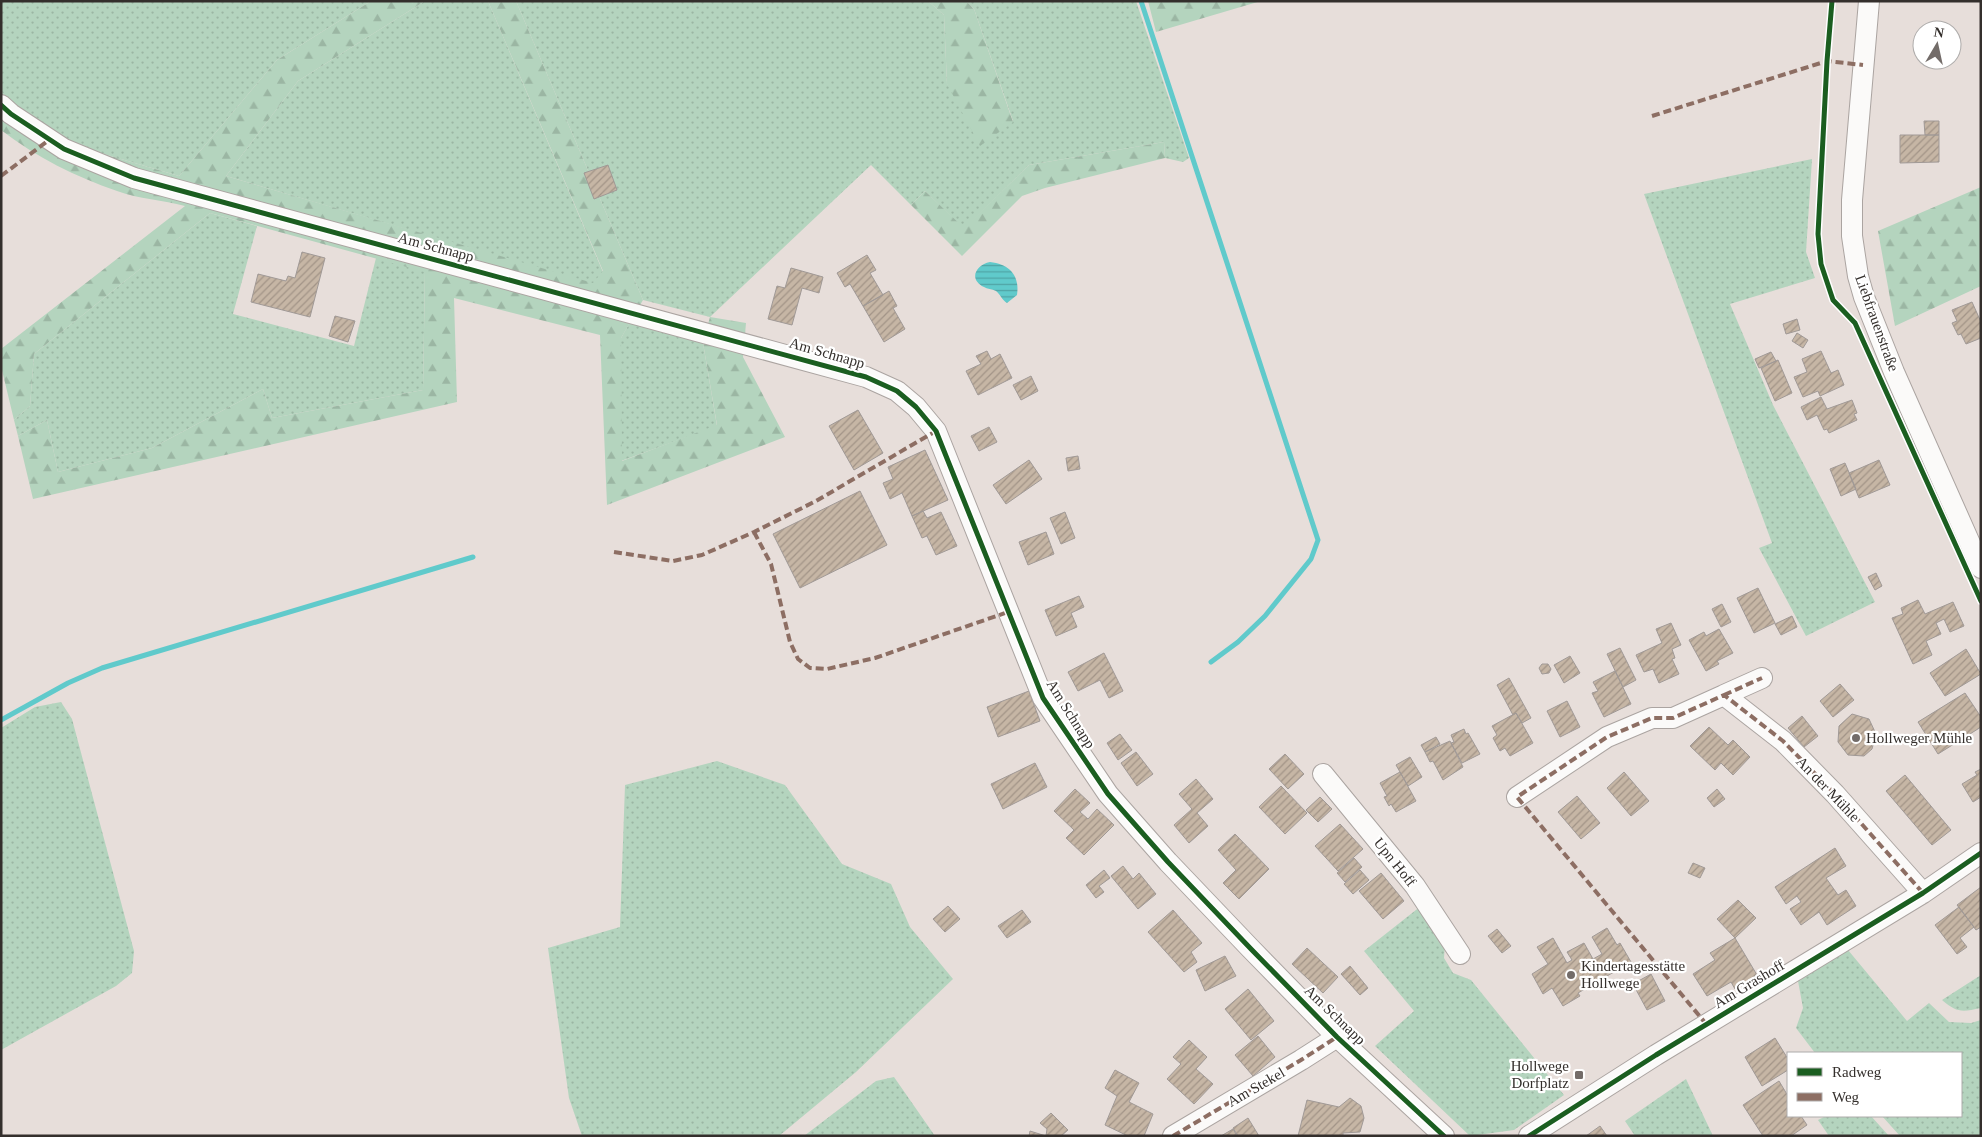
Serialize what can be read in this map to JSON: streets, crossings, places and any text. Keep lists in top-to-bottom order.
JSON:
{
  "streets": {
    "street": [
      "Am Schnapp",
      "Liebfrauenstraße",
      "An der Mühle",
      "Upn Hoff",
      "Am Grashoff",
      "Am Stekel"
    ]
  },
  "crossings": [
    ["Am Schnapp", "Am Stekel"],
    ["An der Mühle", "Am Grashoff"]
  ],
  "places": {
    "other": ["Hollweger Mühle", "Kindertagesstätte Hollwege"],
    "transit": ["Hollwege Dorfplatz"]
  },
  "legend": ["Radweg", "Weg"],
  "north": "top"
}
